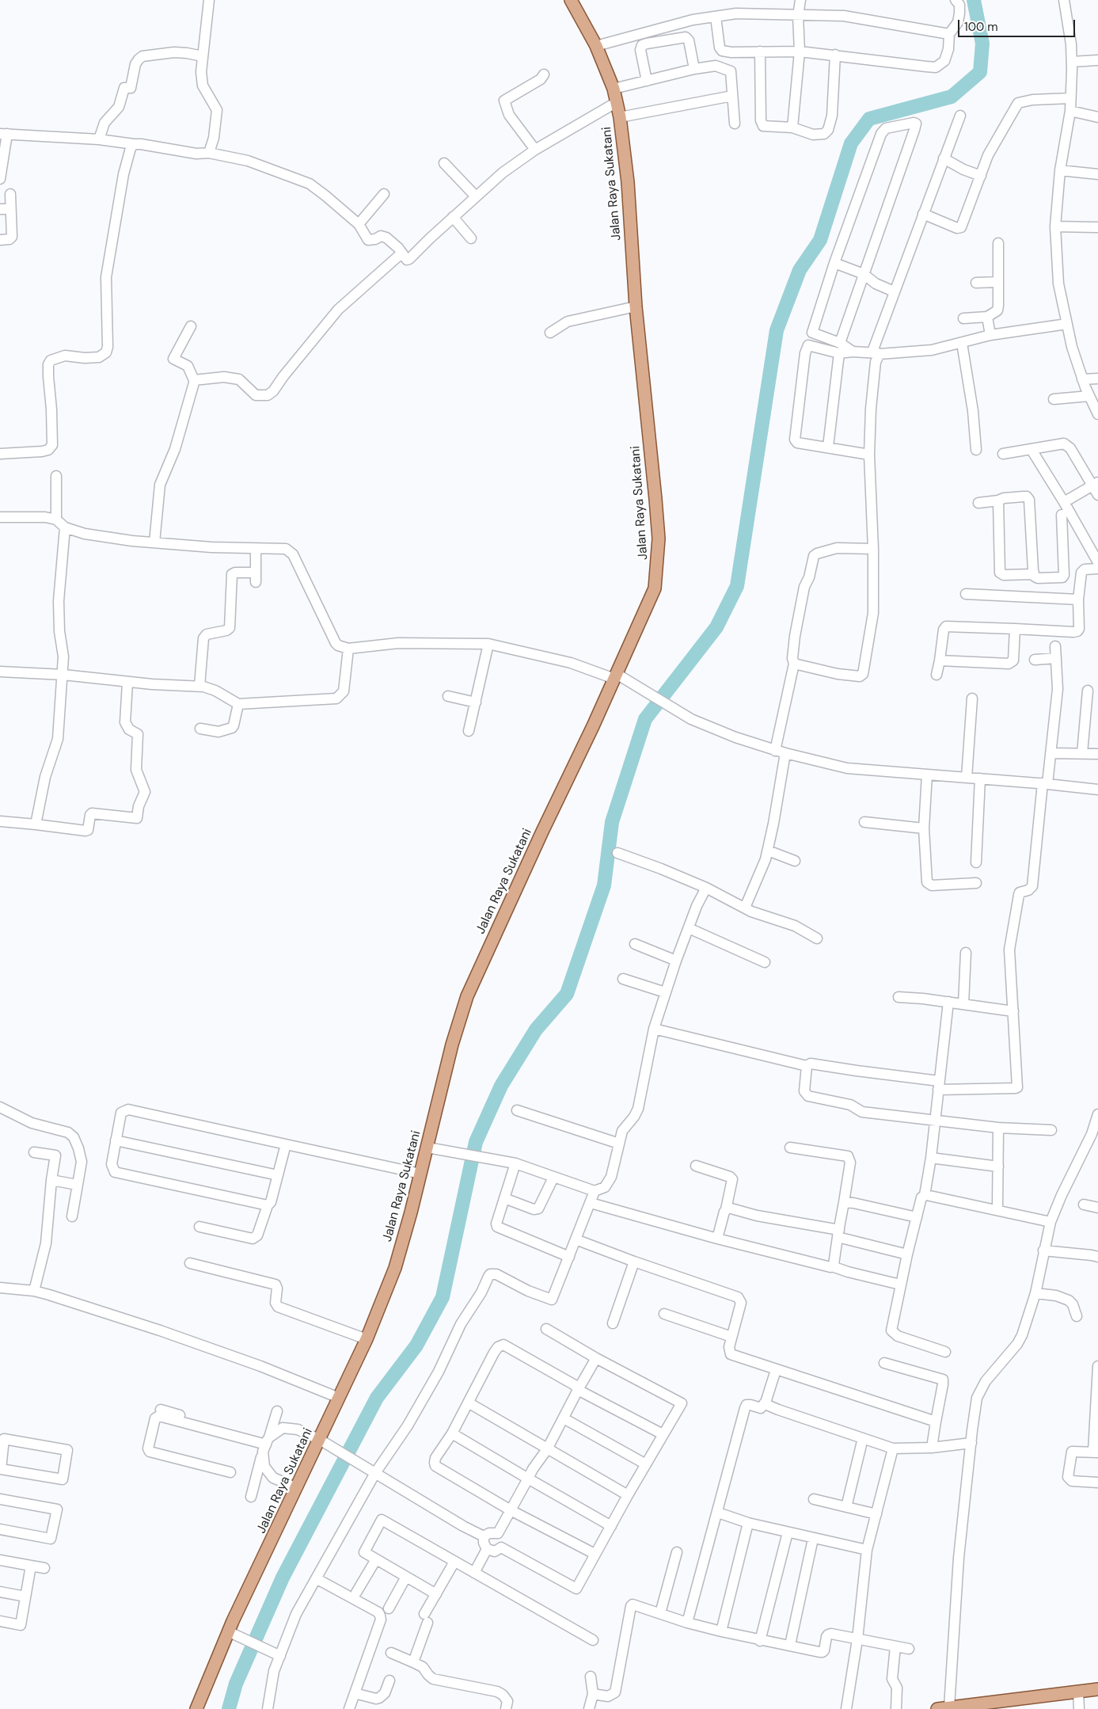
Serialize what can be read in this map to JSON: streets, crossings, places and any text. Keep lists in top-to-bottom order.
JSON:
{
  "streets": {
    "main road": ["Jalan Raya Sukatani"]
  },
  "scale_bar": "100 m"
}
